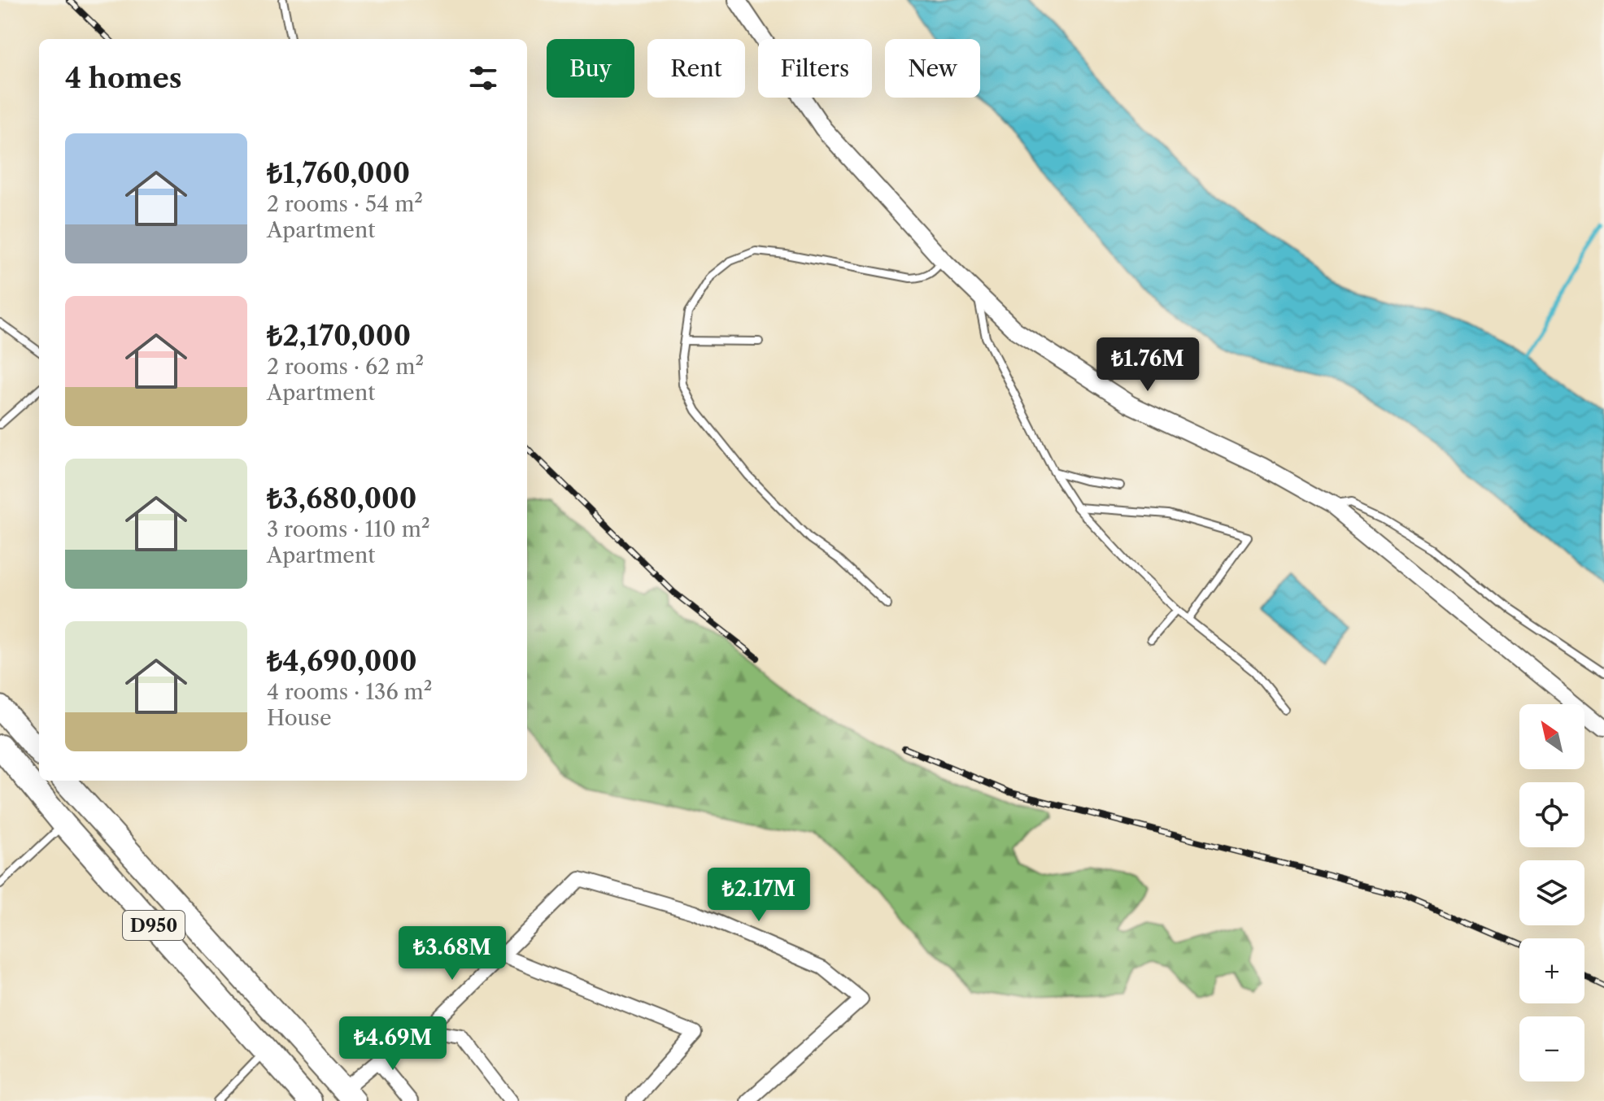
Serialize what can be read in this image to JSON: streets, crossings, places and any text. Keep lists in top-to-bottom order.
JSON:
{
  "streets": {
    "highway": ["D950"]
  },
  "north": "top left",
  "page": {
    "chip": [
      "Buy",
      "Rent",
      "Filters",
      "New"
    ],
    "heading": "4 homes",
    "list": [
      {
        "name": "₺1,760,000",
        "note": "2 rooms · 54 m² · Apartment"
      },
      {
        "name": "₺2,170,000",
        "note": "2 rooms · 62 m² · Apartment"
      },
      {
        "name": "₺3,680,000",
        "note": "3 rooms · 110 m² · Apartment"
      },
      {
        "name": "₺4,690,000",
        "note": "4 rooms · 136 m² · House"
      }
    ],
    "price": [
      "₺1.76M",
      "₺2.17M",
      "₺3.68M",
      "₺4.69M"
    ],
    "map_buttons": ["+", "−"]
  }
}
